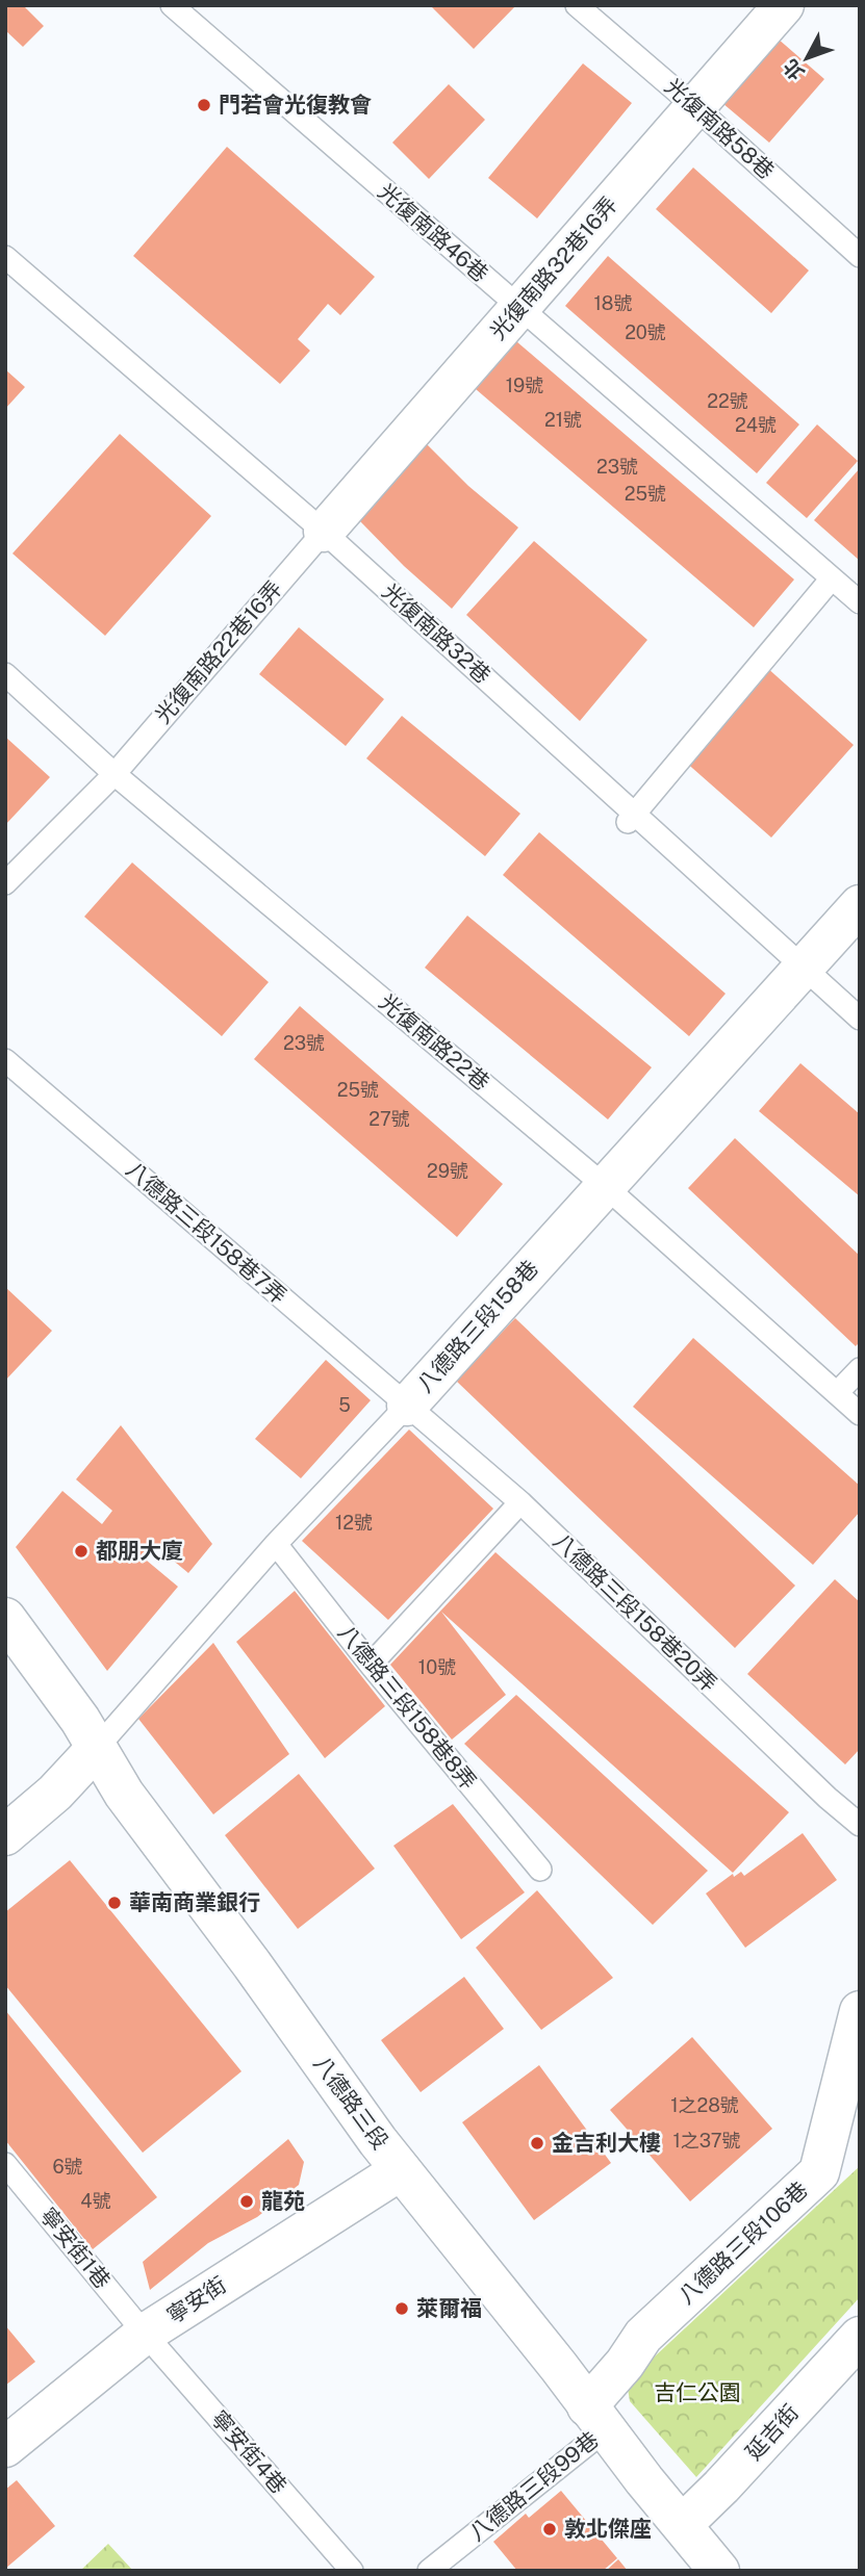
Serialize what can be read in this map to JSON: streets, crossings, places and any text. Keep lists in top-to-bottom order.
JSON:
{
  "streets": {
    "street": [
      "光復南路32巷16弄",
      "八德路三段158巷",
      "八德路三段",
      "八德路三段106巷",
      "寧安街",
      "延吉街"
    ],
    "lane": [
      "光復南路58巷",
      "光復南路46巷",
      "光復南路32巷",
      "光復南路22巷16弄",
      "光復南路22巷",
      "八德路三段158巷7弄",
      "八德路三段158巷20弄",
      "八德路三段158巷8弄",
      "寧安街1巷",
      "寧安街4巷",
      "八德路三段99巷"
    ]
  },
  "crossings": [
    ["光復南路58巷", "光復南路32巷16弄"],
    ["光復南路46巷", "光復南路32巷16弄"],
    ["光復南路32巷16弄", "光復南路32巷"],
    ["光復南路32巷16弄", "光復南路22巷16弄"],
    ["光復南路32巷", "光復南路22巷16弄"],
    ["光復南路32巷", "八德路三段158巷"],
    ["光復南路22巷16弄", "光復南路22巷"],
    ["光復南路22巷", "八德路三段158巷"],
    ["八德路三段158巷7弄", "八德路三段158巷"],
    ["八德路三段158巷7弄", "八德路三段158巷20弄"],
    ["八德路三段158巷", "八德路三段158巷20弄"],
    ["八德路三段158巷", "八德路三段158巷8弄"],
    ["八德路三段158巷", "八德路三段"],
    ["八德路三段", "八德路三段106巷"],
    ["八德路三段", "寧安街"],
    ["八德路三段", "延吉街"],
    ["八德路三段", "八德路三段99巷"],
    ["八德路三段106巷", "八德路三段99巷"],
    ["寧安街1巷", "寧安街"],
    ["寧安街1巷", "寧安街4巷"],
    ["寧安街", "寧安街4巷"]
  ],
  "parks": ["吉仁公園"],
  "places": [
    "門若會光復教會",
    "都朋大廈",
    "華南商業銀行",
    "金吉利大樓",
    "龍苑",
    "萊爾福",
    "敦北傑座"
  ],
  "house_numbers": [
    "18號",
    "20號",
    "19號",
    "22號",
    "21號",
    "24號",
    "23號",
    "25號",
    "23號",
    "25號",
    "27號",
    "29號",
    "5",
    "12號",
    "10號",
    "1之28號",
    "1之37號",
    "6號",
    "4號"
  ],
  "north": "bottom left"
}
